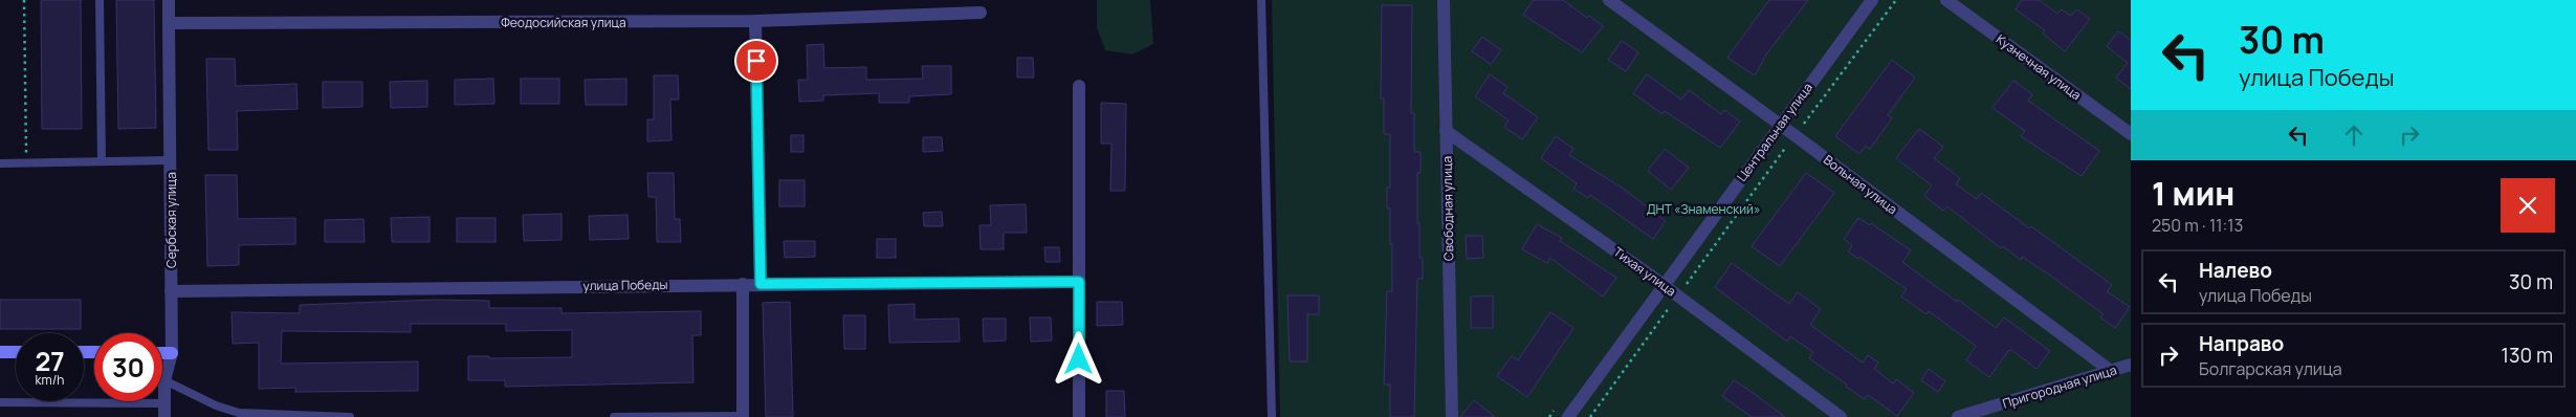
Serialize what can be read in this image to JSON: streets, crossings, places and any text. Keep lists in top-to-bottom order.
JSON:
{
  "streets": {
    "street": [
      "Феодосийская улица",
      "Кузнечная улица",
      "Центральная улица",
      "Вольная улица",
      "Свободная улица",
      "Сербская улица",
      "Тихая улица",
      "улица Победы",
      "Пригородная улица"
    ]
  },
  "crossings": [
    ["Феодосийская улица", "Сербская улица"],
    ["Центральная улица", "Вольная улица"],
    ["Центральная улица", "Тихая улица"],
    ["Вольная улица", "Пригородная улица"],
    ["Свободная улица", "Тихая улица"],
    ["Сербская улица", "улица Победы"]
  ],
  "parks": ["ДНТ «Знаменский»"],
  "page": {
    "turn": ["30 m", "улица Победы"],
    "heading": ["1 мин", "250 m · 11:13"],
    "list": [
      {
        "name": "Налево",
        "note": "улица Победы",
        "value": "30 m"
      },
      {
        "name": "Направо",
        "note": "Болгарская улица",
        "value": "130 m"
      }
    ],
    "speed": "27 km/h",
    "limit": "30"
  }
}
